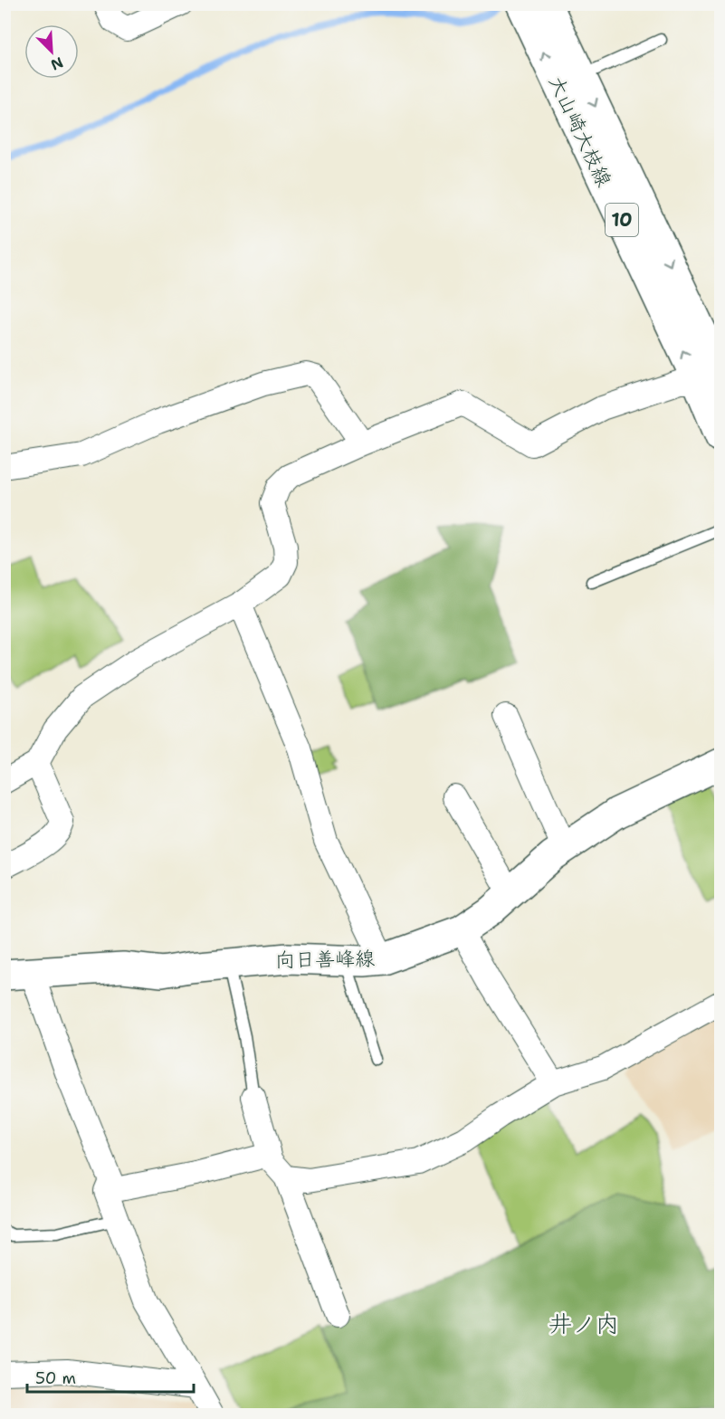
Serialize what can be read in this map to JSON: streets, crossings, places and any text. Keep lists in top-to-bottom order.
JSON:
{
  "streets": {
    "main road": ["大山崎大枝線", "10", "向日善峰線"]
  },
  "districts": ["井ノ内"],
  "scale_bar": "50 m",
  "north": "bottom right"
}
